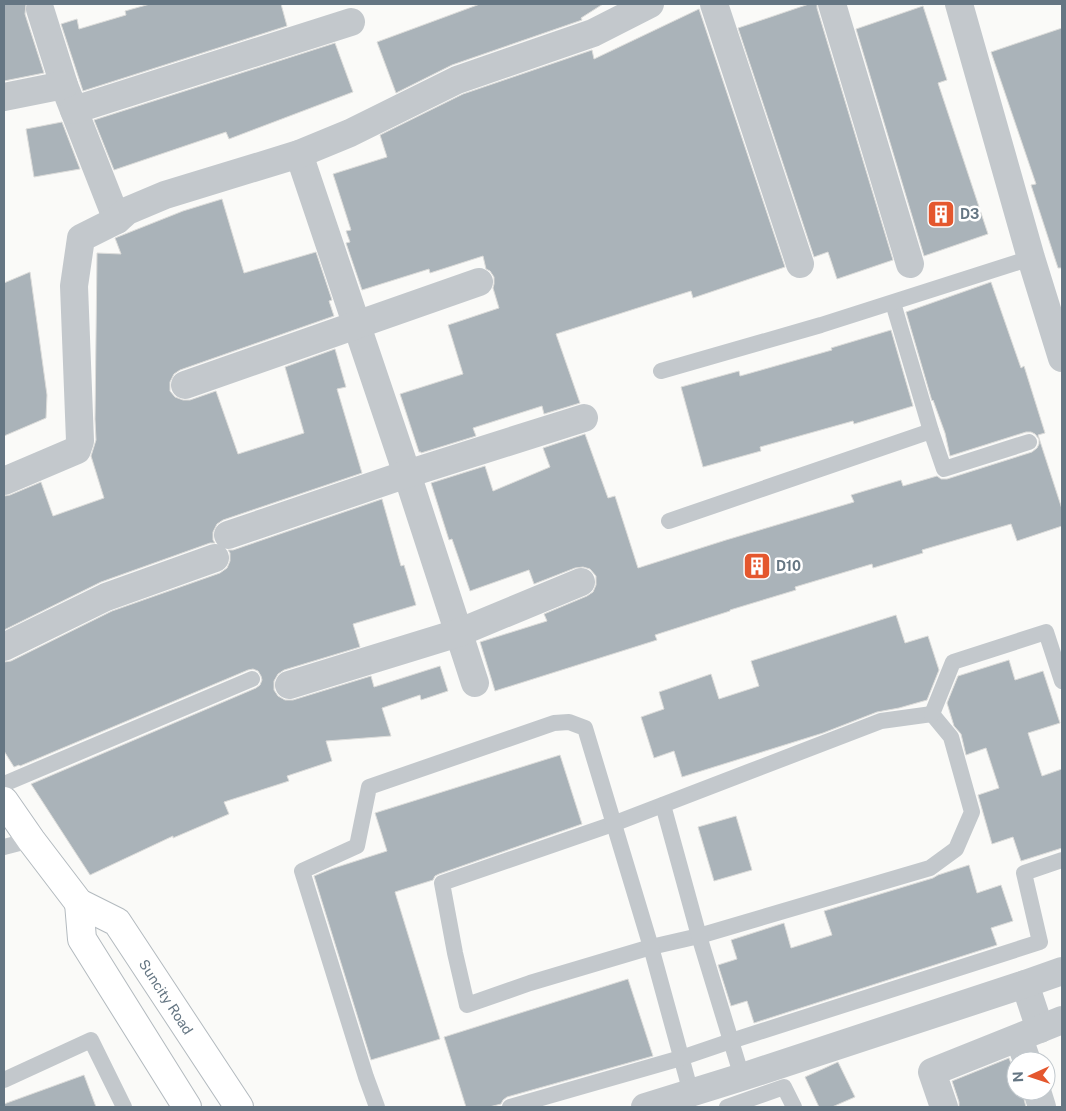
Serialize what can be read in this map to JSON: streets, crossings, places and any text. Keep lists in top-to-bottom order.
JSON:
{
  "streets": {
    "street": ["Suncity Road"]
  },
  "places": {
    "building": ["D3", "D10"]
  },
  "north": "left"
}
